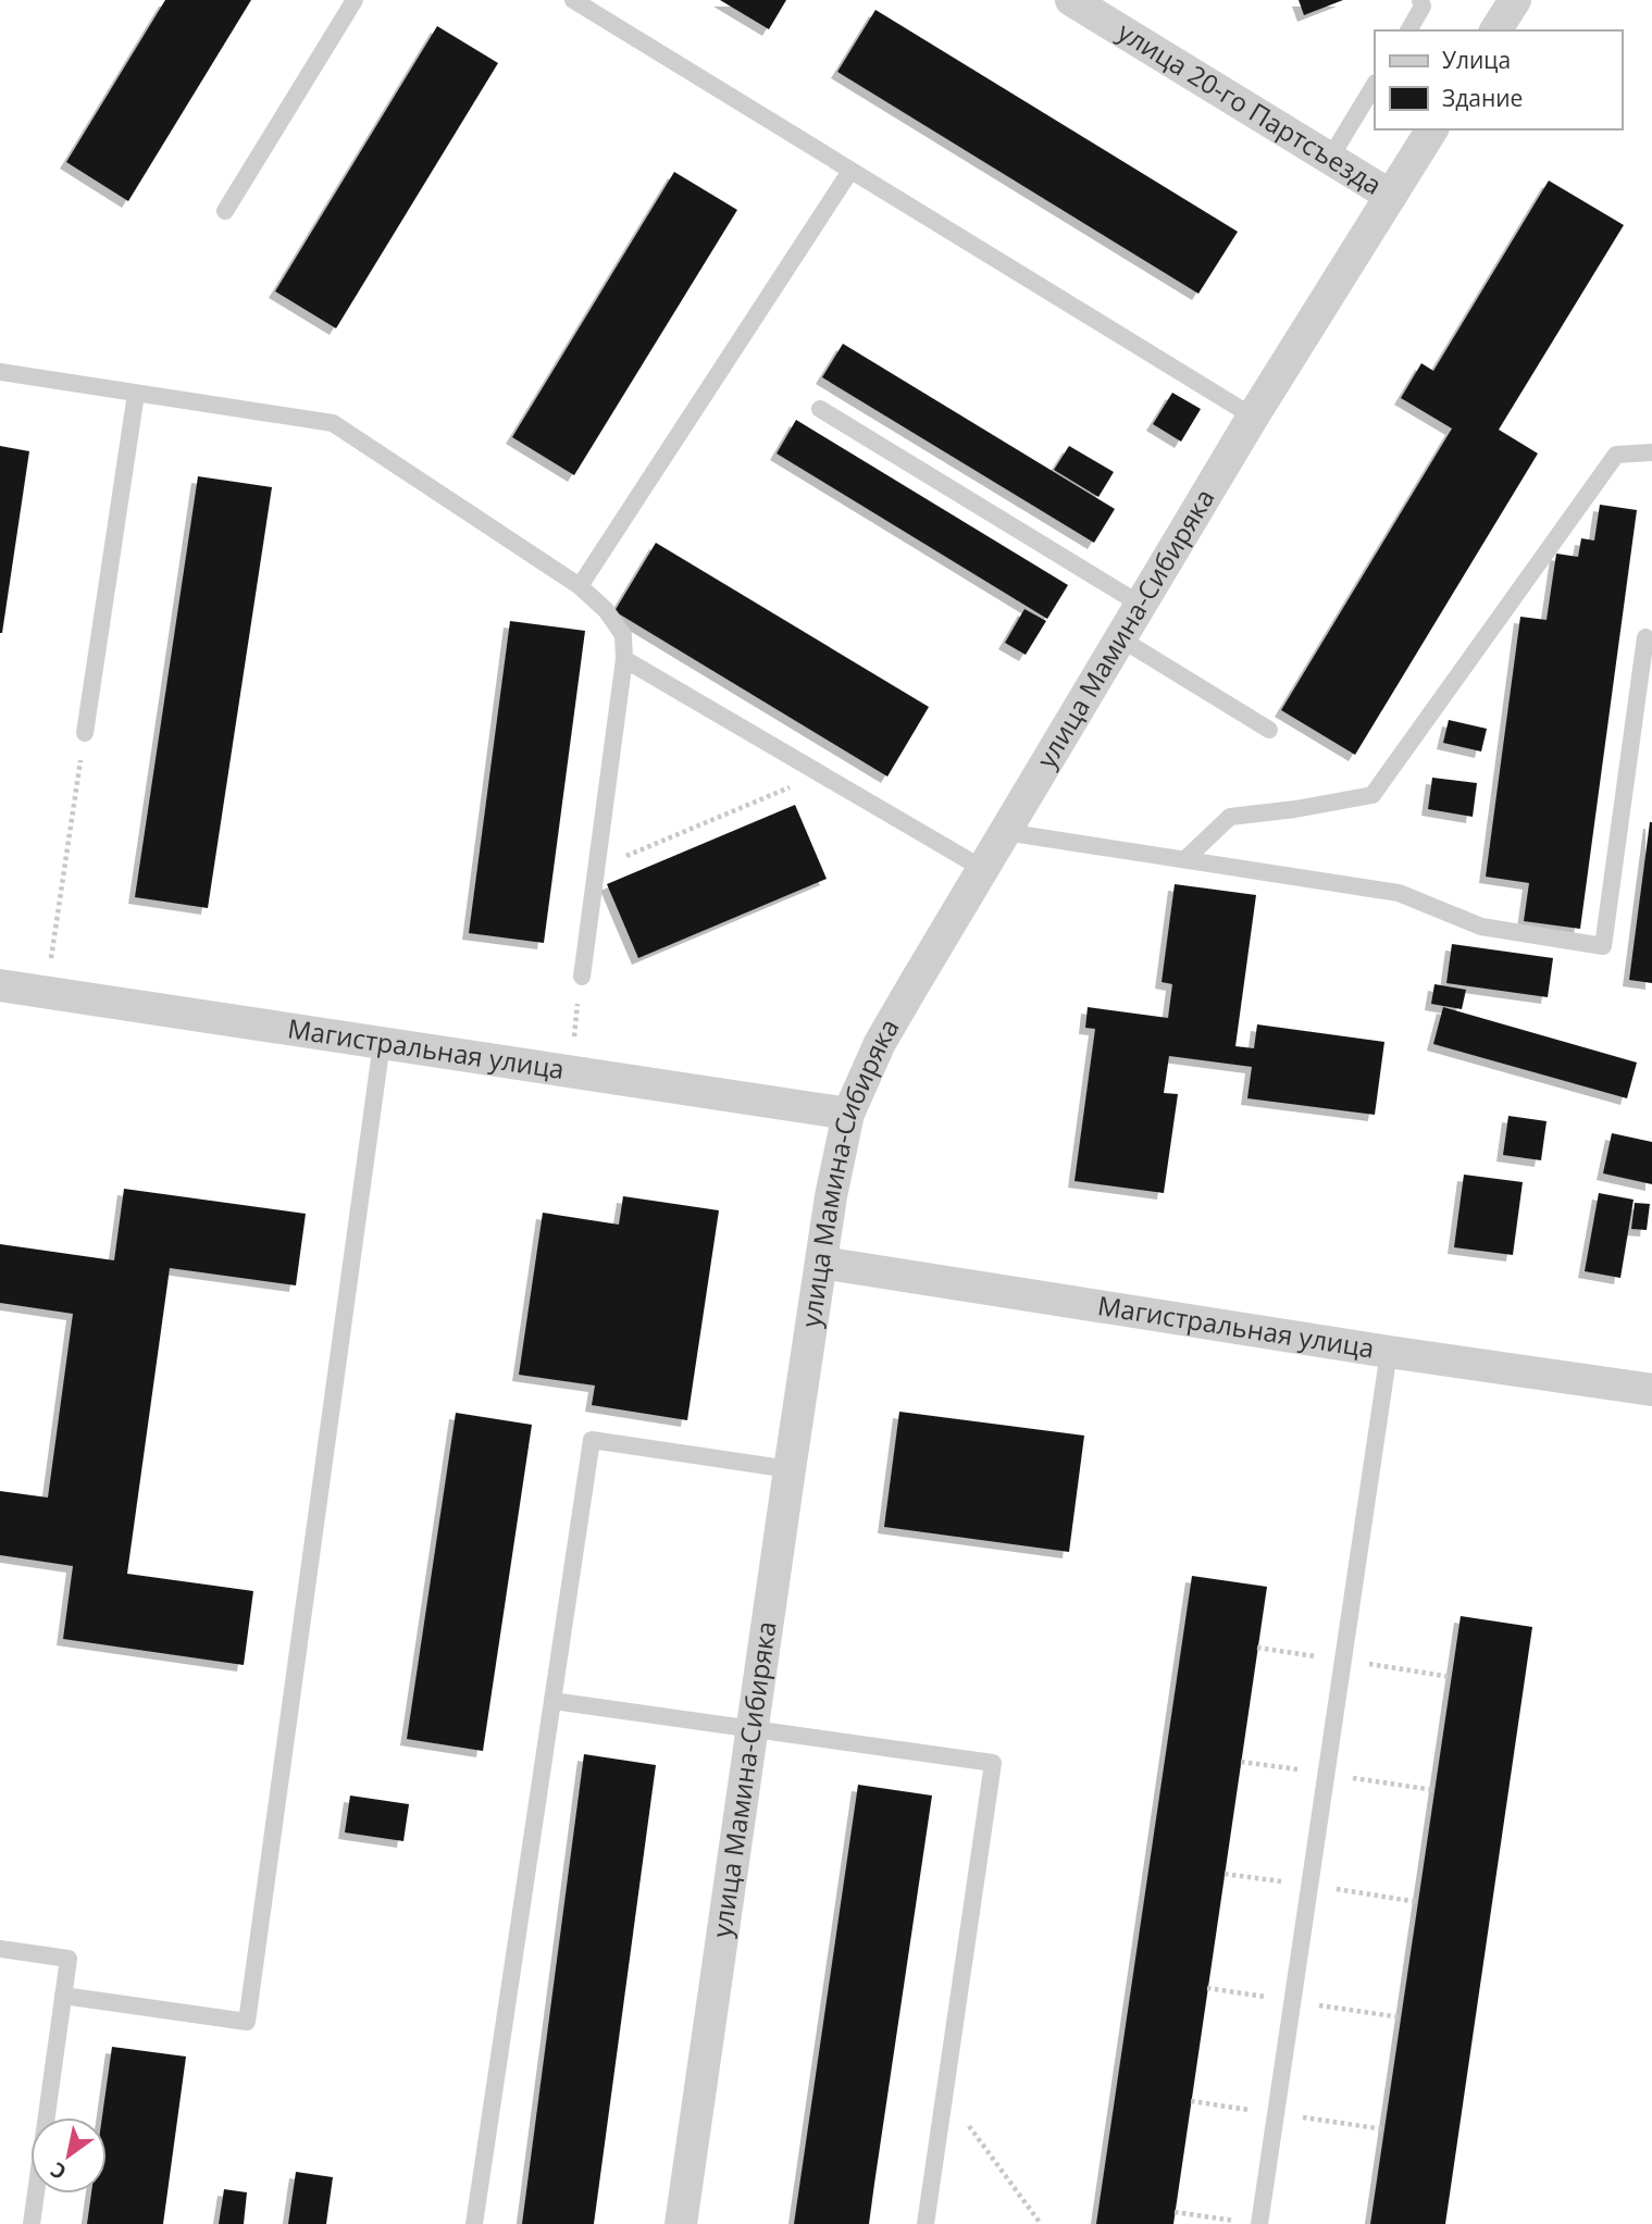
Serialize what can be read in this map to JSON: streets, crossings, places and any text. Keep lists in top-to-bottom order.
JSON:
{
  "streets": {
    "street": ["улица 20-го Партсъезда", "улица Мамина-Сибиряка", "Магистральная улица"]
  },
  "crossings": [
    ["улица 20-го Партсъезда", "улица Мамина-Сибиряка"],
    ["улица Мамина-Сибиряка", "Магистральная улица"]
  ],
  "legend": ["Улица", "Здание"],
  "north": "bottom left"
}
